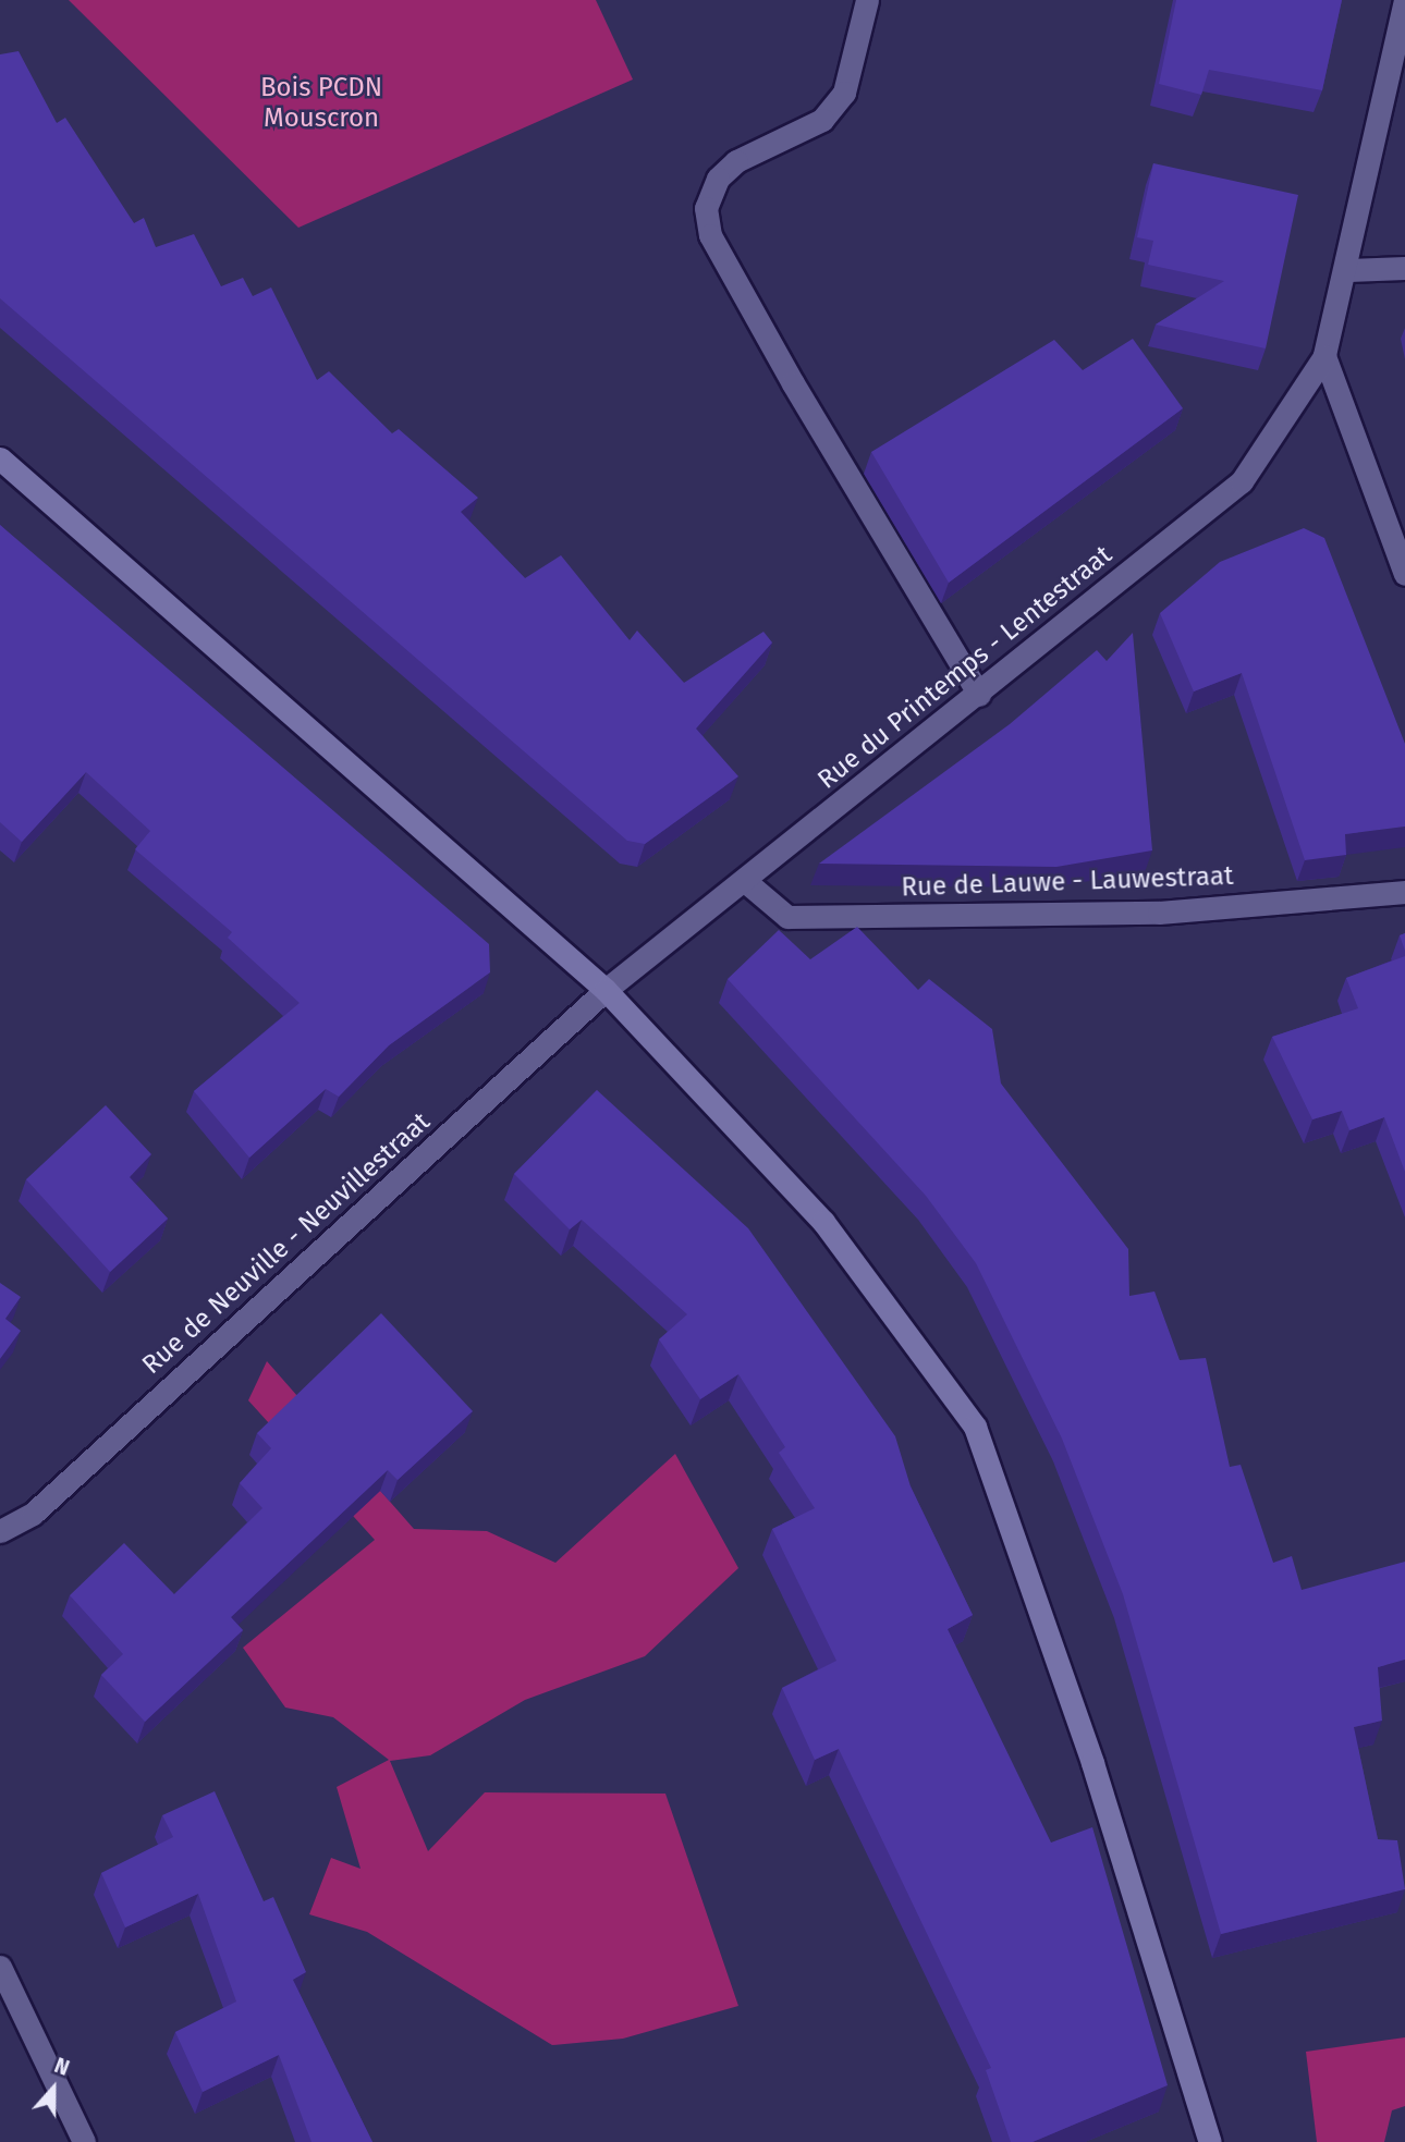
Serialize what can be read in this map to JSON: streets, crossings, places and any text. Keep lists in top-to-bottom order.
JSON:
{
  "streets": {
    "street": ["Rue du Printemps - Lentestraat", "Rue de Lauwe - Lauwestraat", "Rue de Neuville - Neuvillestraat"]
  },
  "crossings": [
    ["Rue du Printemps - Lentestraat", "Rue de Lauwe - Lauwestraat"],
    ["Rue du Printemps - Lentestraat", "Rue de Neuville - Neuvillestraat"]
  ],
  "parks": ["Bois PCDN Mouscron"],
  "north": "top"
}
